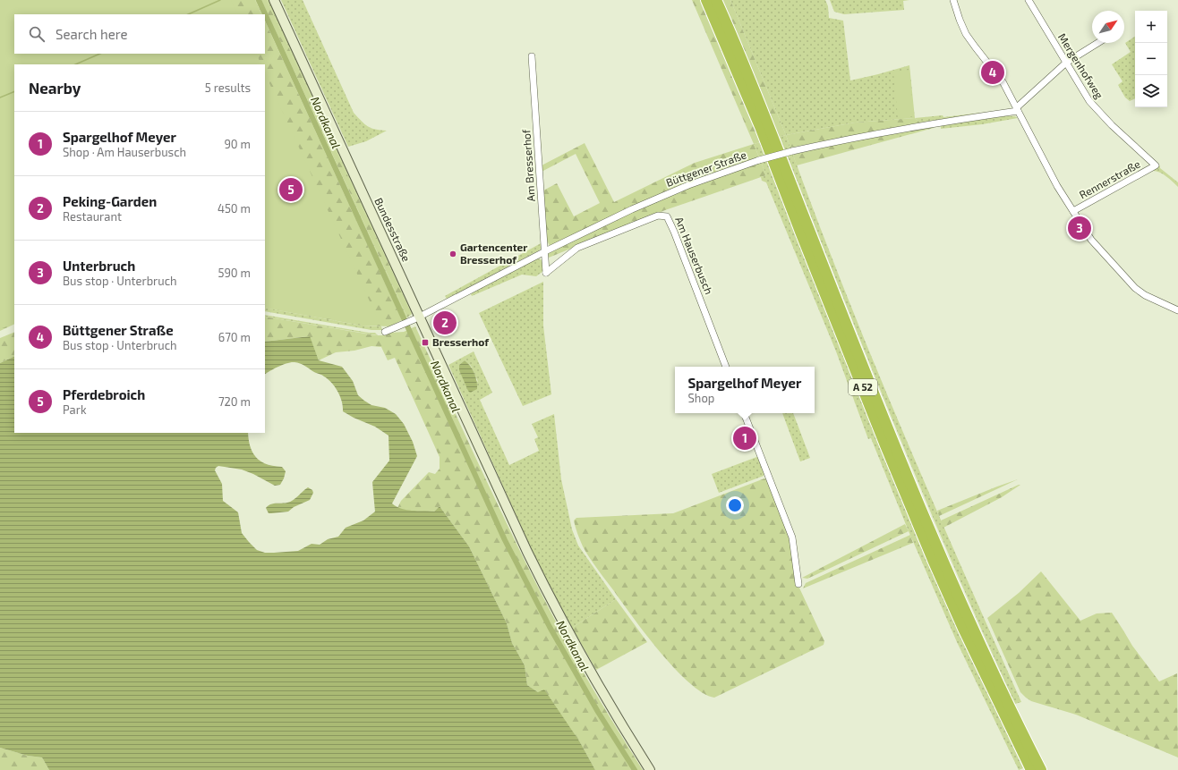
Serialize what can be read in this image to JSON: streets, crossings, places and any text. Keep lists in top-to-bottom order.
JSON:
{
  "streets": {
    "highway": ["A 52"],
    "main road": ["Bundesstraße"],
    "street": [
      "Mergenhofweg",
      "Am Bresserhof",
      "Büttgener Straße",
      "Rennerstraße",
      "Am Hauserbusch"
    ]
  },
  "crossings": [
    ["Mergenhofweg", "Rennerstraße"],
    ["Am Bresserhof", "Büttgener Straße"],
    ["Am Bresserhof", "Am Hauserbusch"],
    ["Büttgener Straße", "Bundesstraße"]
  ],
  "water": ["Nordkanal"],
  "places": {
    "other": ["Gartencenter Bresserhof"],
    "transit": ["Bresserhof"]
  },
  "north": "top right",
  "page": {
    "map_buttons": ["+", "−"],
    "search": "Search here",
    "pins": [
      "4",
      "5",
      "3",
      "2",
      "1"
    ],
    "heading": ["Nearby", "5 results"],
    "list": [
      {
        "mark": "1",
        "name": "Spargelhof Meyer",
        "note": "Shop · Am Hauserbusch",
        "value": "90 m"
      },
      {
        "mark": "2",
        "name": "Peking-Garden",
        "note": "Restaurant",
        "value": "450 m"
      },
      {
        "mark": "3",
        "name": "Unterbruch",
        "note": "Bus stop · Unterbruch",
        "value": "590 m"
      },
      {
        "mark": "4",
        "name": "Büttgener Straße",
        "note": "Bus stop · Unterbruch",
        "value": "670 m"
      },
      {
        "mark": "5",
        "name": "Pferdebroich",
        "note": "Park",
        "value": "720 m"
      }
    ],
    "popup": ["Spargelhof Meyer", "Shop"]
  }
}
